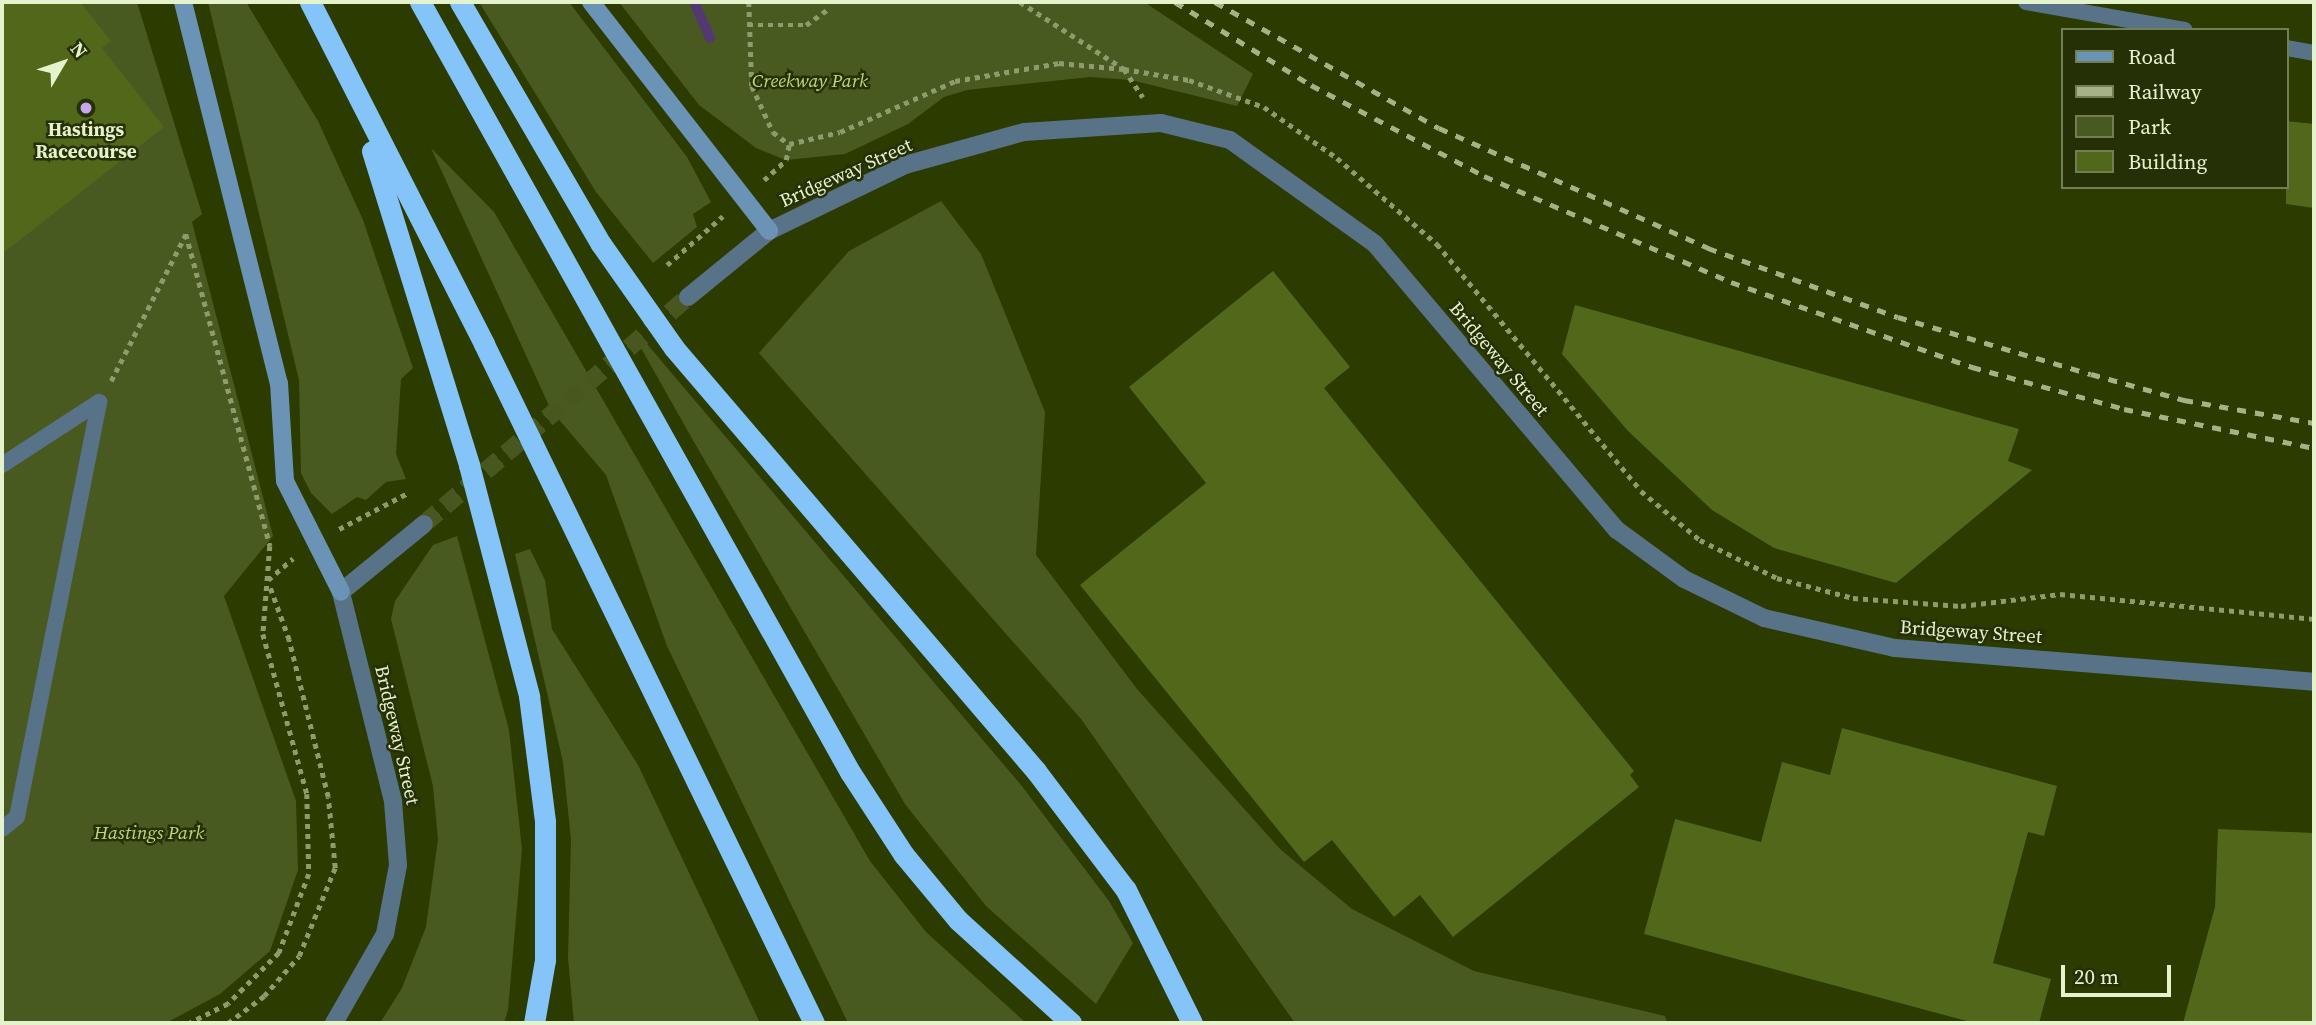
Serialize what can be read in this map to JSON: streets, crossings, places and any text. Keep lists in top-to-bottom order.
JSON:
{
  "streets": {
    "street": ["Bridgeway Street"]
  },
  "parks": ["Creekway Park", "Hastings Park"],
  "places": ["Hastings Racecourse"],
  "legend": [
    "Road",
    "Railway",
    "Park",
    "Building"
  ],
  "scale_bar": "20 m",
  "north": "top right"
}
